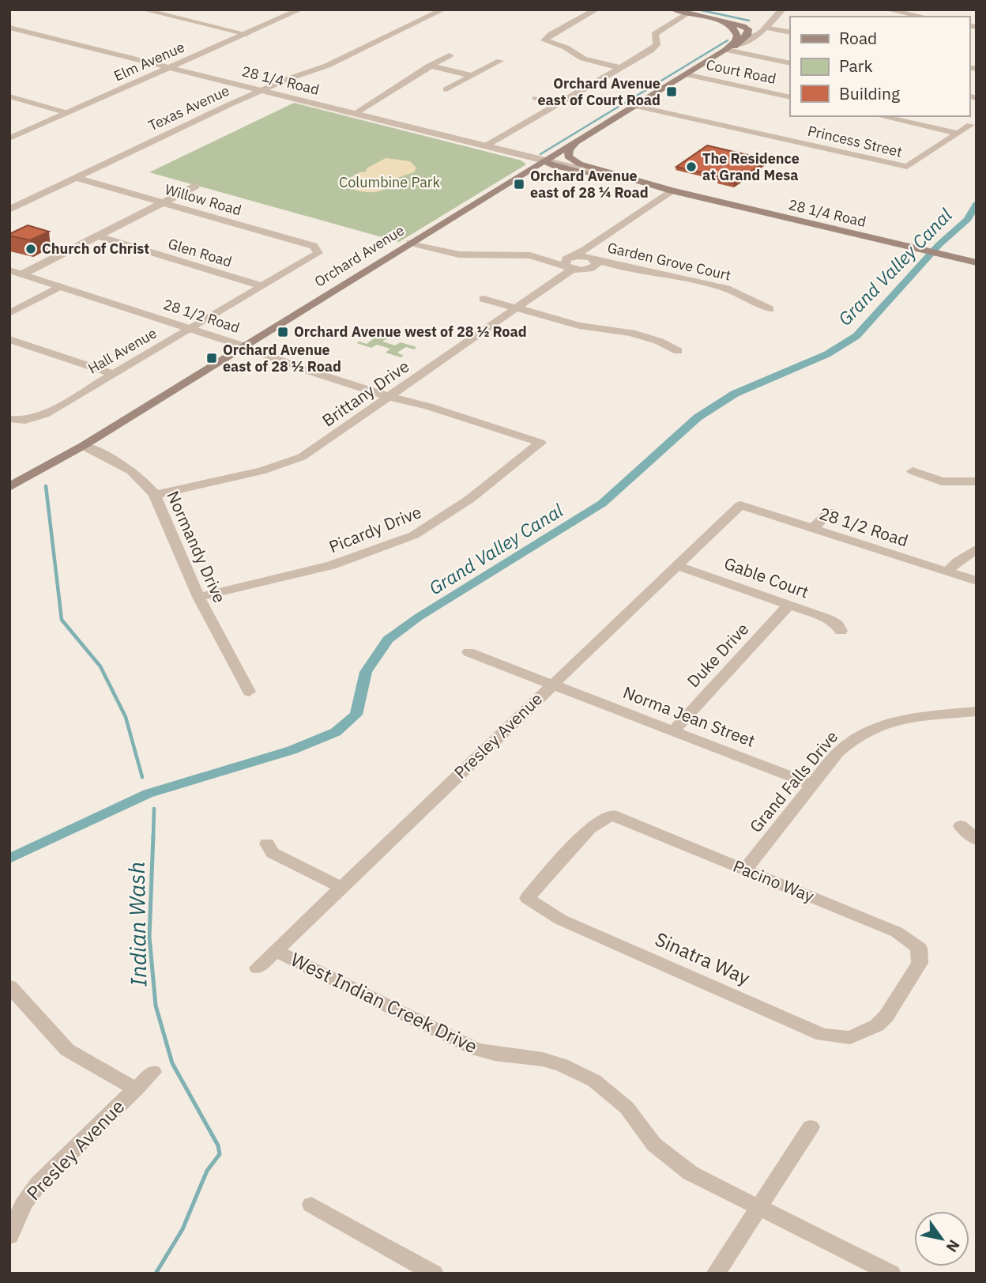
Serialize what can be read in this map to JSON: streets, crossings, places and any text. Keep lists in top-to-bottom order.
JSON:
{
  "streets": {
    "main road": ["28 1/4 Road", "Orchard Avenue"],
    "street": [
      "Elm Avenue",
      "Court Road",
      "Texas Avenue",
      "Princess Street",
      "Willow Road",
      "Glen Road",
      "Garden Grove Court",
      "28 1/2 Road",
      "Hall Avenue",
      "Brittany Drive",
      "Picardy Drive",
      "Normandy Drive",
      "Gable Court",
      "Duke Drive",
      "Norma Jean Street",
      "Presley Avenue",
      "Grand Falls Drive",
      "Pacino Way",
      "Sinatra Way",
      "West Indian Creek Drive"
    ]
  },
  "crossings": [
    ["Elm Avenue", "28 1/4 Road"],
    ["Court Road", "Orchard Avenue"],
    ["28 1/4 Road", "Texas Avenue"],
    ["28 1/4 Road", "Orchard Avenue"],
    ["28 1/4 Road", "Brittany Drive"],
    ["Texas Avenue", "Willow Road"],
    ["Princess Street", "Orchard Avenue"],
    ["Willow Road", "Hall Avenue"],
    ["Glen Road", "Hall Avenue"],
    ["Orchard Avenue", "28 1/2 Road"],
    ["Orchard Avenue", "Normandy Drive"],
    ["Garden Grove Court", "Brittany Drive"],
    ["28 1/2 Road", "Hall Avenue"],
    ["28 1/2 Road", "Brittany Drive"],
    ["28 1/2 Road", "Picardy Drive"],
    ["28 1/2 Road", "Presley Avenue"],
    ["Brittany Drive", "Normandy Drive"],
    ["Picardy Drive", "Normandy Drive"],
    ["Gable Court", "Duke Drive"],
    ["Gable Court", "Presley Avenue"],
    ["Duke Drive", "Norma Jean Street"],
    ["Norma Jean Street", "Presley Avenue"],
    ["Norma Jean Street", "Grand Falls Drive"],
    ["Presley Avenue", "West Indian Creek Drive"],
    ["Grand Falls Drive", "Pacino Way"],
    ["Pacino Way", "Sinatra Way"]
  ],
  "water": ["Grand Valley Canal", "Indian Wash"],
  "parks": ["Columbine Park"],
  "places": {
    "transit": [
      "Orchard Avenue east of Court Road",
      "Orchard Avenue east of 28 ¼ Road",
      "Orchard Avenue west of 28 ½ Road",
      "Orchard Avenue east of 28 ½ Road"
    ],
    "other": ["The Residence at Grand Mesa", "Church of Christ"]
  },
  "legend": ["Road", "Park", "Building"],
  "north": "bottom right"
}
